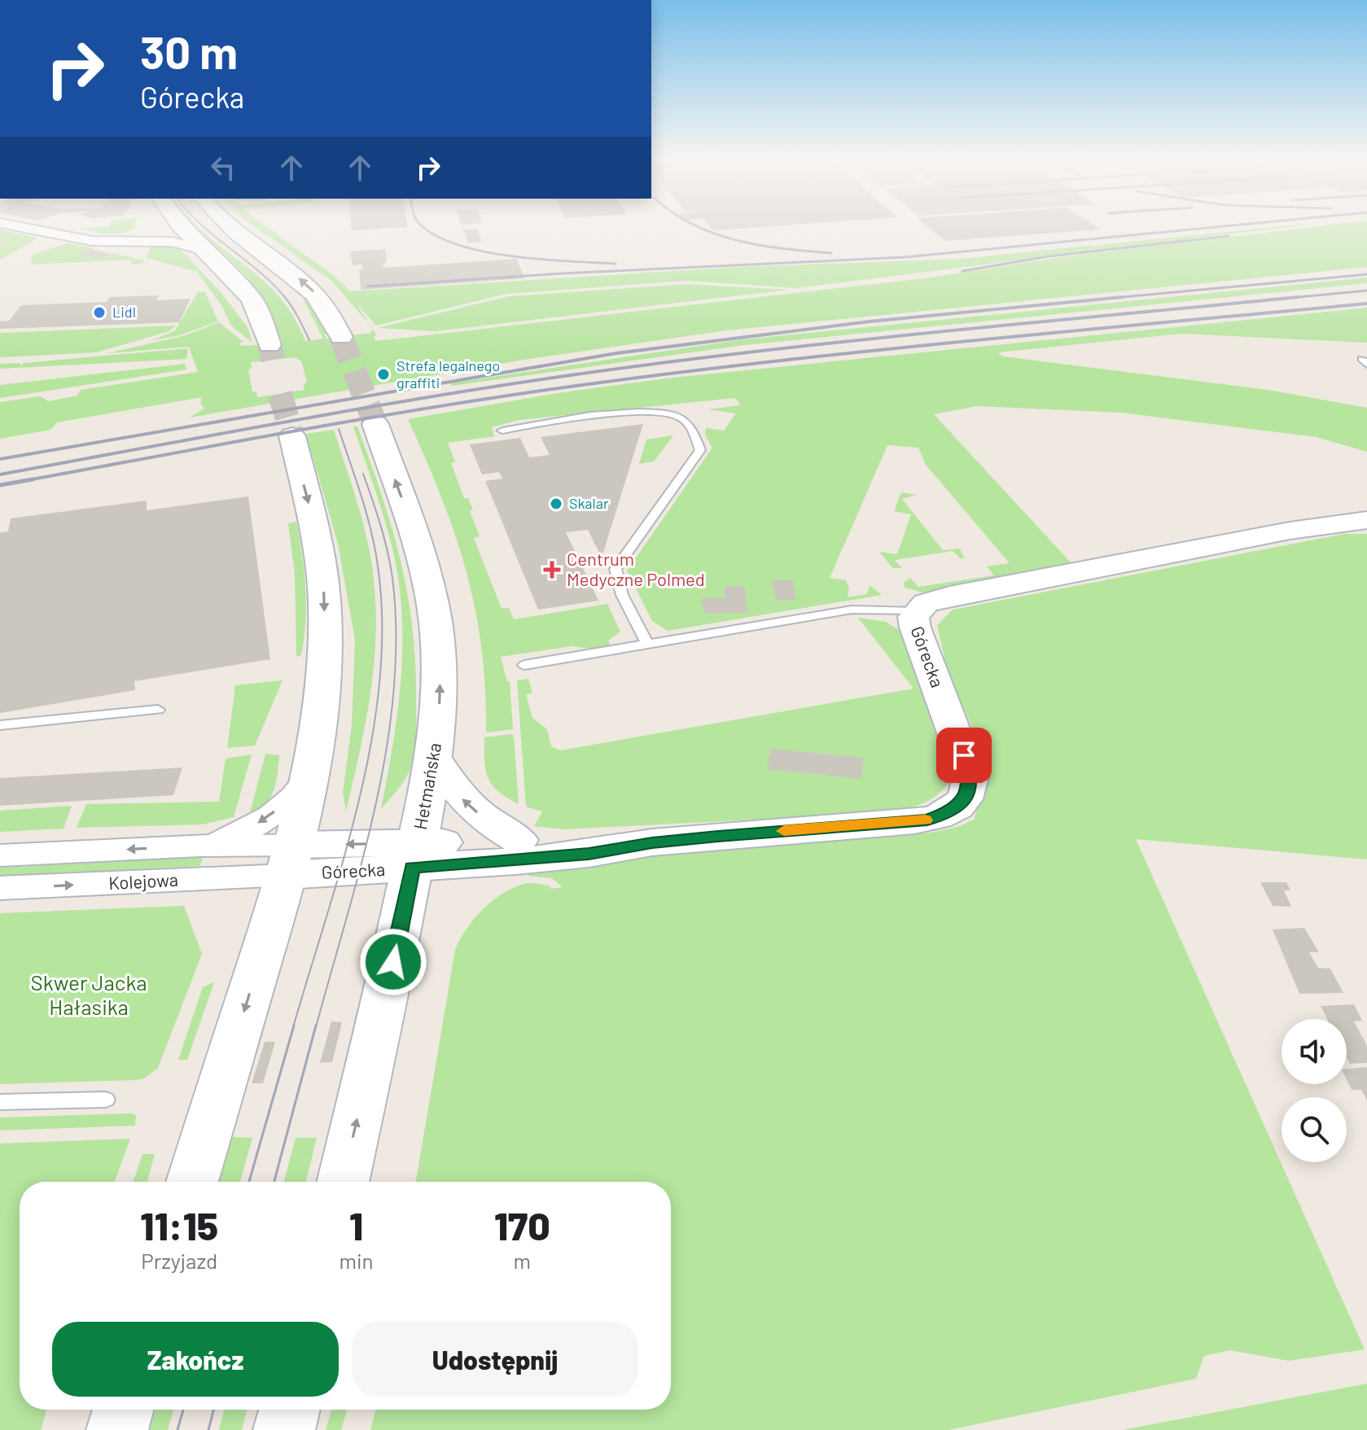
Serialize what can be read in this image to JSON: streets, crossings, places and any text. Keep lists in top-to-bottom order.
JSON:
{
  "streets": {
    "main road": ["Hetmańska"],
    "street": ["Górecka", "Kolejowa"]
  },
  "crossings": [
    ["Górecka", "Hetmańska"],
    ["Górecka", "Kolejowa"]
  ],
  "parks": ["Skwer Jacka Hałasika"],
  "places": {
    "other": ["Lidl", "Strefa legalnego graffiti", "Skalar"],
    "health": ["Centrum Medyczne Polmed"]
  },
  "page": {
    "turn": ["30 m", "Górecka"],
    "eta": [
      "11:15",
      "Przyjazd",
      "1",
      "min",
      "170",
      "m"
    ],
    "buttons": ["Zakończ", "Udostępnij"]
  }
}
